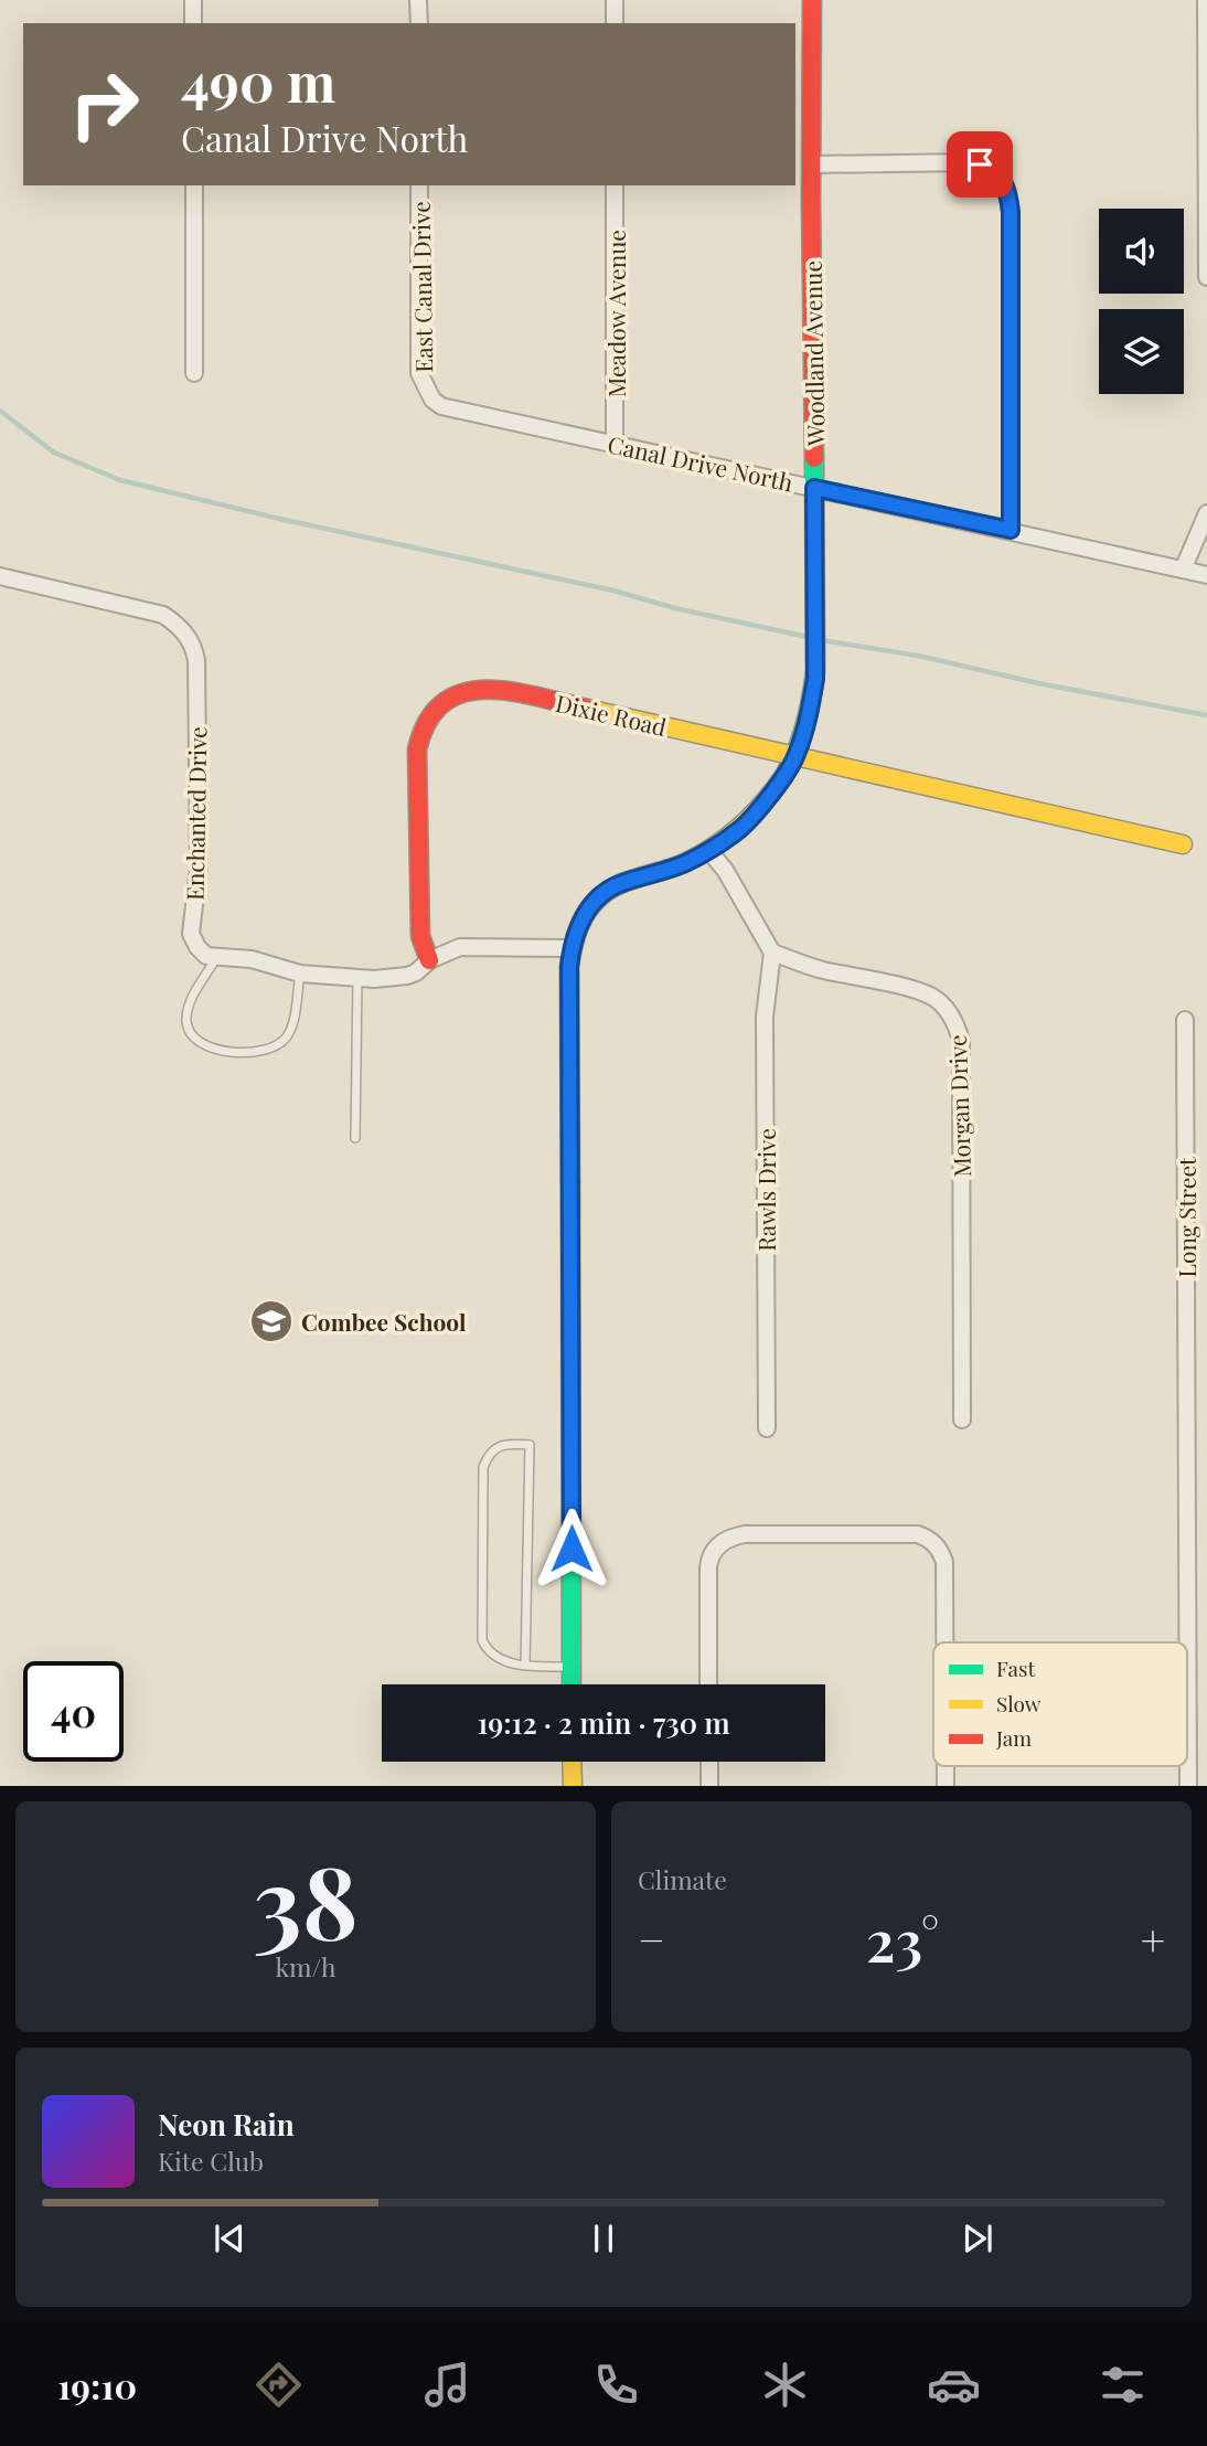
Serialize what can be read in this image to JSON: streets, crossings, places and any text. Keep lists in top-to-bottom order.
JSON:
{
  "streets": {
    "street": [
      "East Canal Drive",
      "Meadow Avenue",
      "Woodland Avenue",
      "Canal Drive North",
      "Dixie Road",
      "Enchanted Drive",
      "Morgan Drive",
      "Rawls Drive",
      "Long Street"
    ]
  },
  "crossings": [
    ["East Canal Drive", "Canal Drive North"],
    ["Meadow Avenue", "Canal Drive North"],
    ["Woodland Avenue", "Canal Drive North"],
    ["Woodland Avenue", "Dixie Road"],
    ["Morgan Drive", "Rawls Drive"]
  ],
  "places": {
    "school or university": ["Combee School"]
  },
  "legend": ["Fast", "Slow", "Jam"],
  "page": {
    "turn": ["490 m", "Canal Drive North"],
    "limit": "40",
    "trip": "19:12 · 2 min · 730 m",
    "tile": [
      ["38", "km/h"],
      "Climate"
    ],
    "heat": ["−", "23°", "+"],
    "song": ["Neon Rain", "Kite Club"],
    "tabs": "19:10"
  }
}
